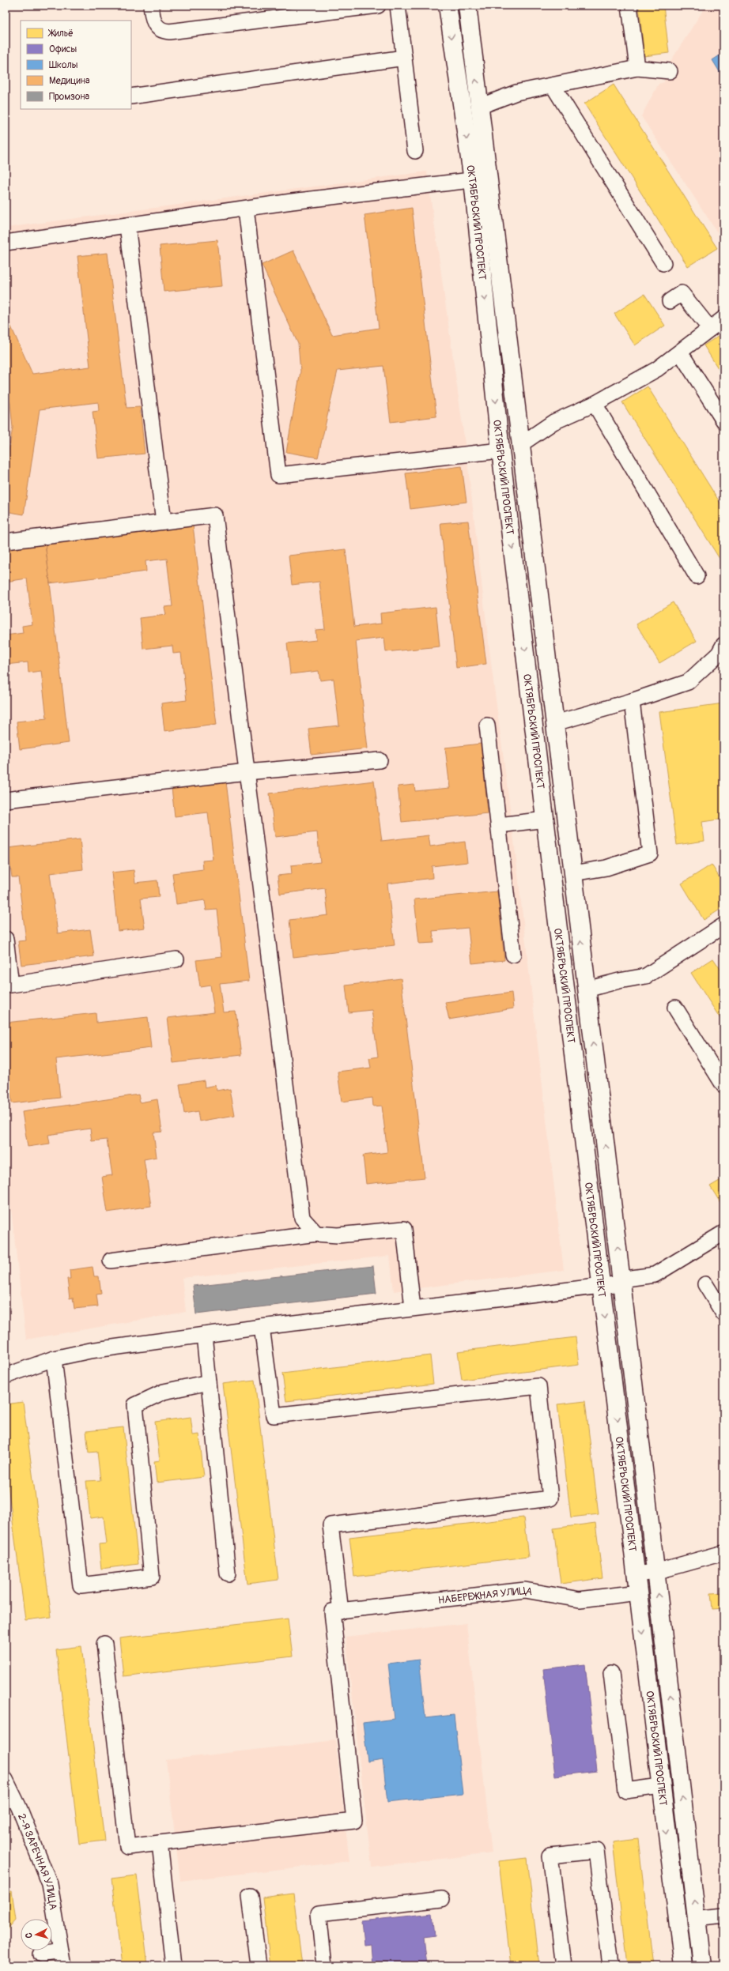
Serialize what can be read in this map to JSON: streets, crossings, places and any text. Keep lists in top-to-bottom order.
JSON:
{
  "streets": {
    "main road": ["ОКТЯБРЬСКИЙ ПРОСПЕКТ"],
    "street": ["НАБЕРЕЖНАЯ УЛИЦА", "2-Я ЗАРЕЧНАЯ УЛИЦА"]
  },
  "crossings": [
    ["ОКТЯБРЬСКИЙ ПРОСПЕКТ", "НАБЕРЕЖНАЯ УЛИЦА"]
  ],
  "legend": [
    "Жильё",
    "Офисы",
    "Школы",
    "Медицина",
    "Промзона"
  ],
  "north": "left"
}
